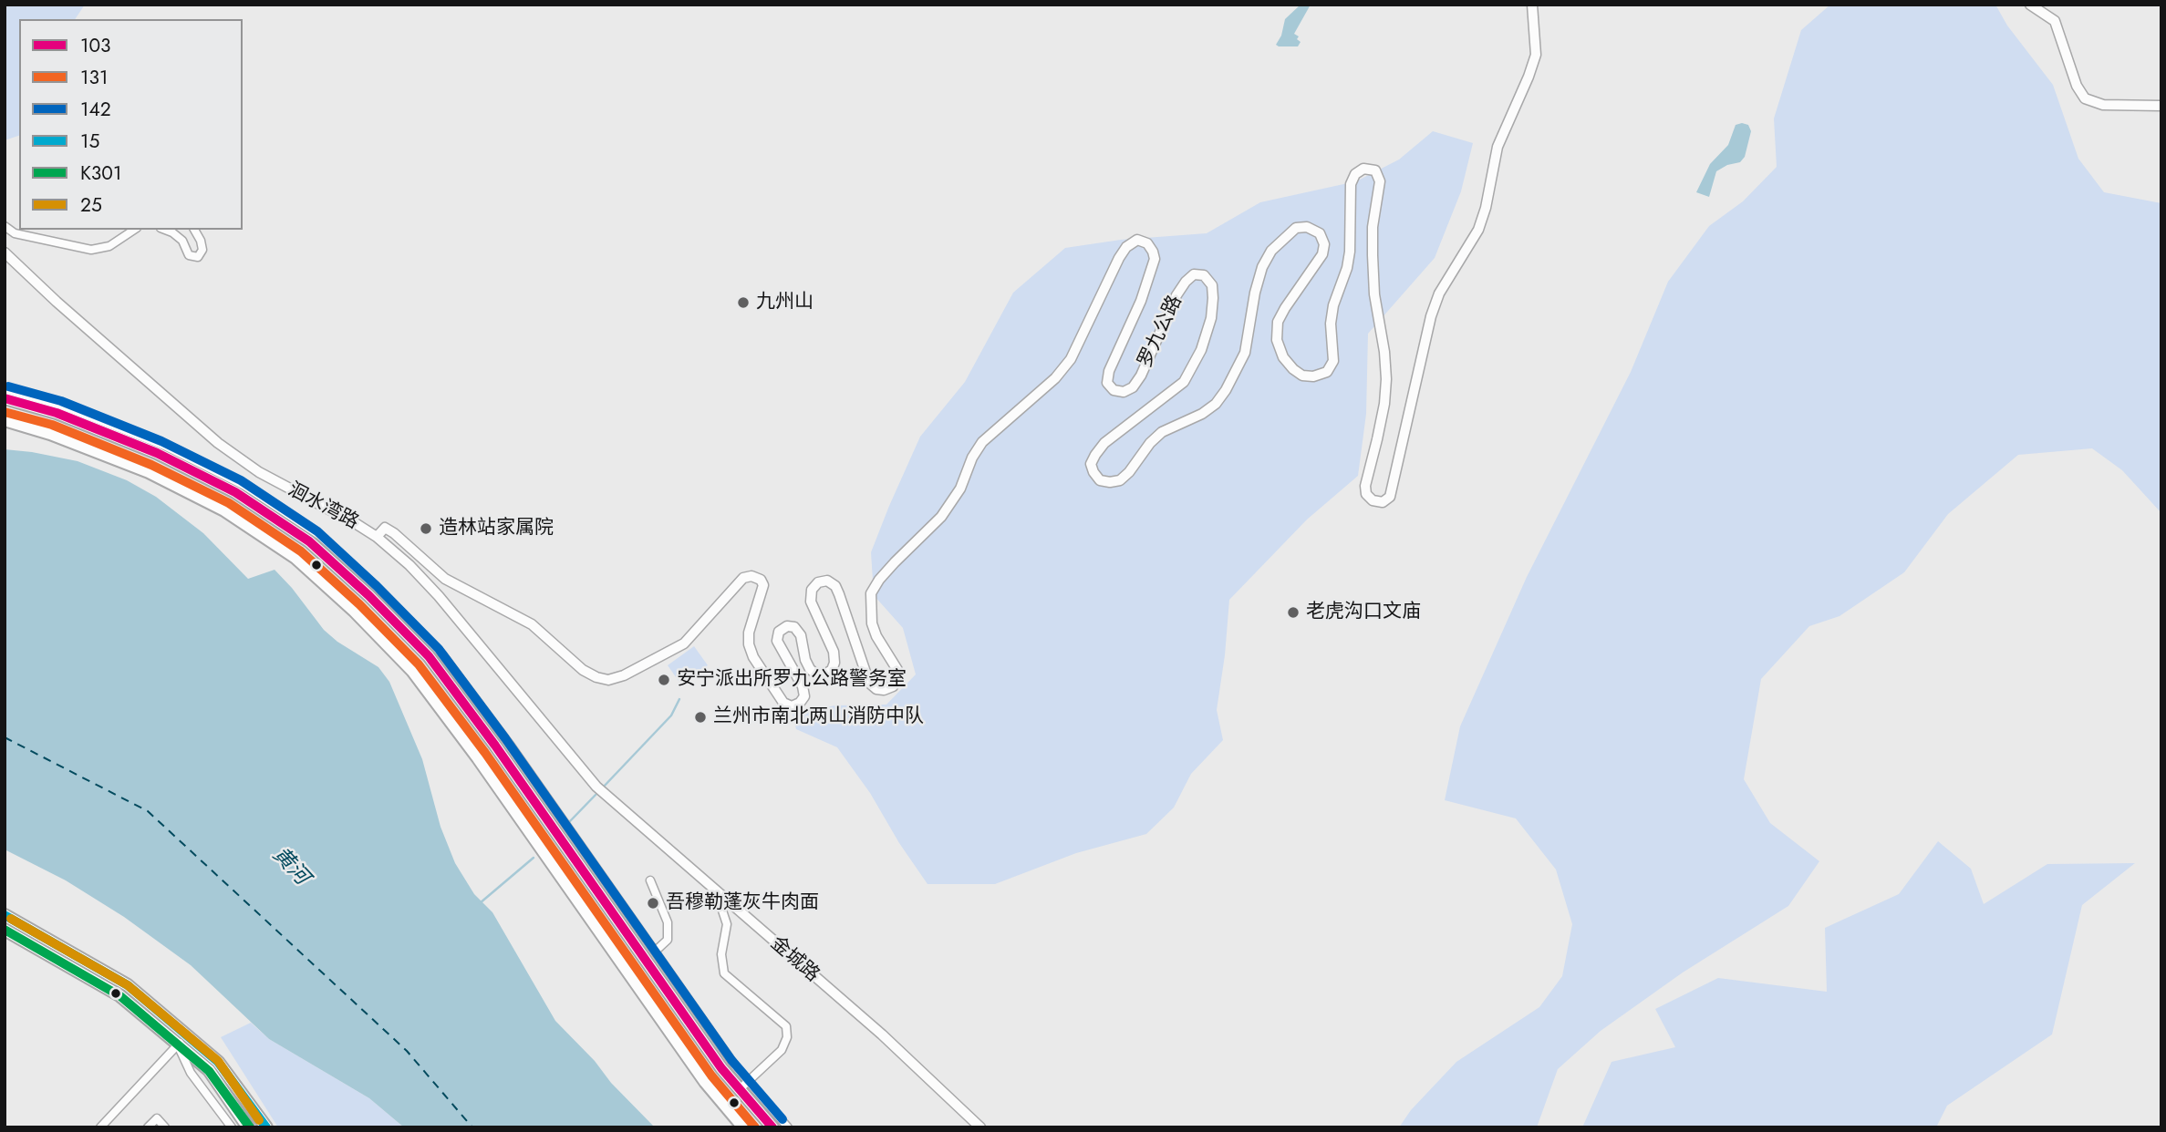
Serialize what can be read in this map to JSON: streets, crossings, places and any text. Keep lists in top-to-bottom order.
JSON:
{
  "streets": {
    "street": ["罗九公路", "洄水湾路", "金城路"]
  },
  "crossings": [
    ["罗九公路", "洄水湾路"],
    ["洄水湾路", "金城路"]
  ],
  "water": ["黄河"],
  "places": [
    "九州山",
    "造林站家属院",
    "老虎沟口文庙",
    "安宁派出所罗九公路警务室",
    "兰州市南北两山消防中队",
    "吾穆勒蓬灰牛肉面"
  ],
  "lines": [
    "transit line 142",
    "transit line 103",
    "transit line 131",
    "transit line 15",
    "transit line 25",
    "transit line K301"
  ],
  "legend": [
    "103",
    "131",
    "142",
    "15",
    "K301",
    "25"
  ]
}
